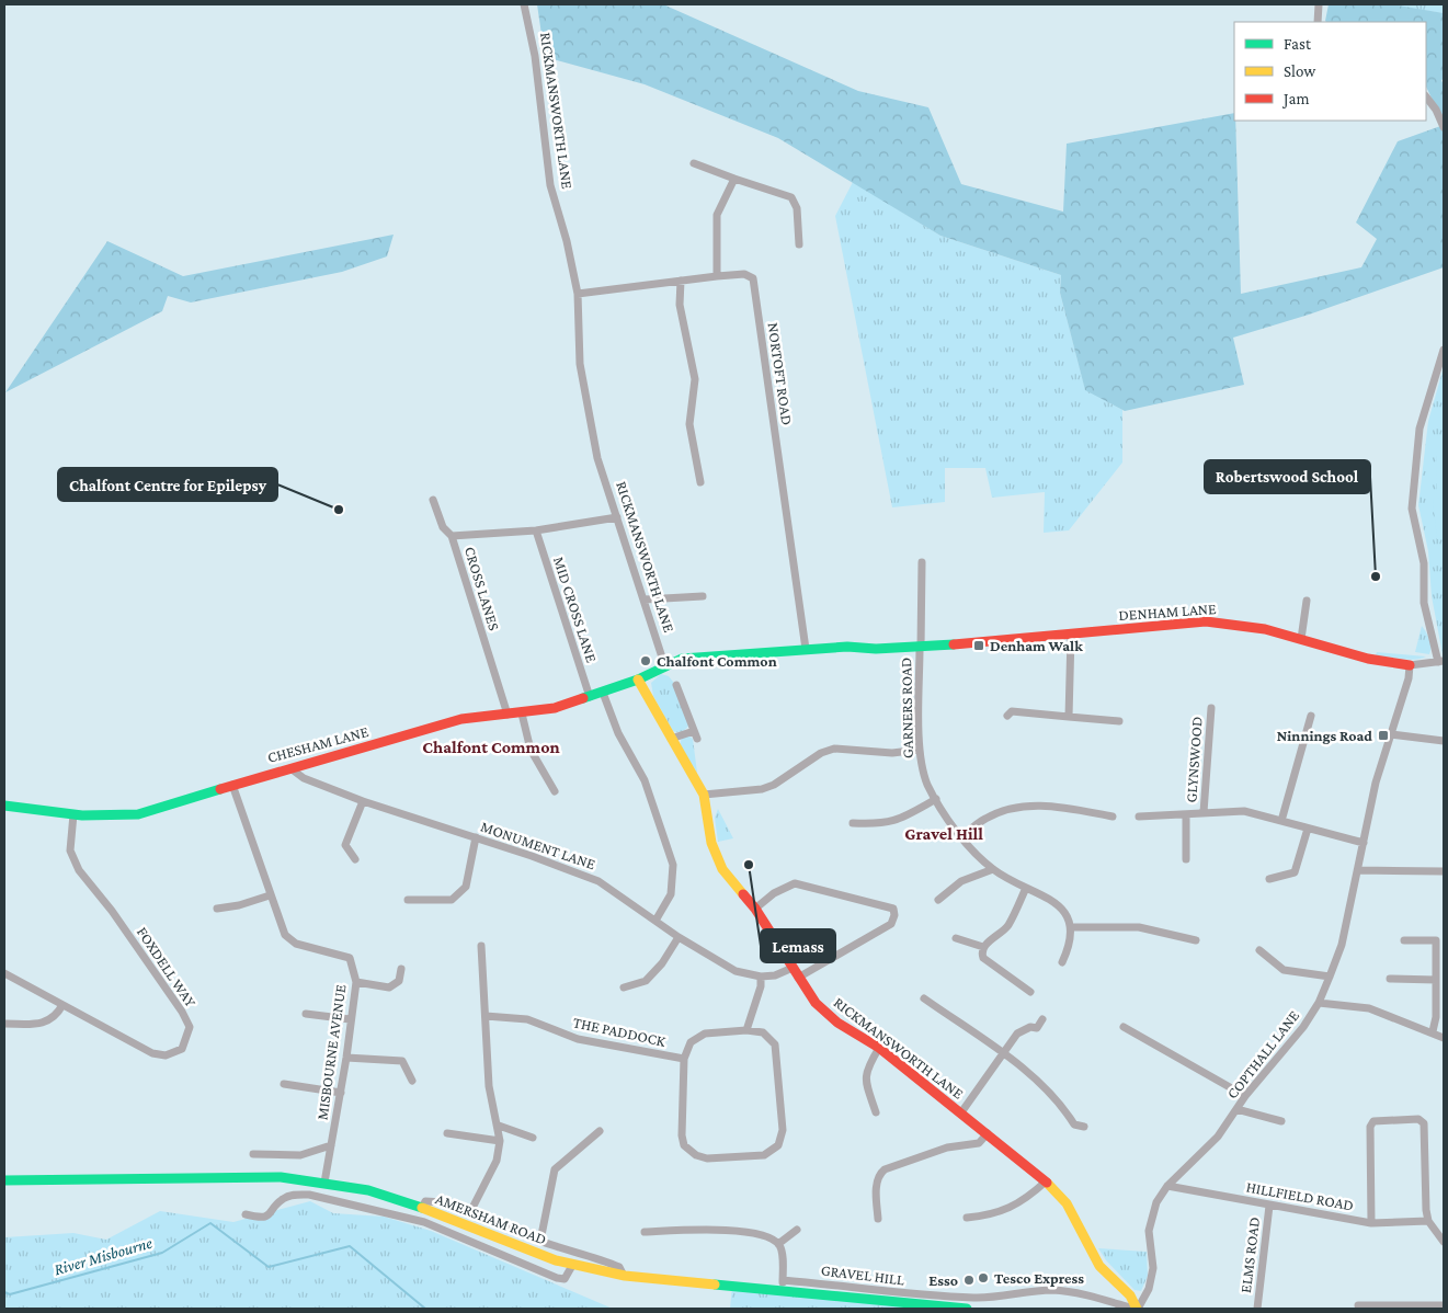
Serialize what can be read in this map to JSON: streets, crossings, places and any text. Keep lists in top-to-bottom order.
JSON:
{
  "streets": {
    "main road": [
      "RICKMANSWORTH LANE",
      "DENHAM LANE",
      "CHESHAM LANE",
      "AMERSHAM ROAD"
    ],
    "street": [
      "NORTOFT ROAD",
      "CROSS LANES",
      "MID CROSS LANE",
      "GARNERS ROAD",
      "GLYNSWOOD",
      "MONUMENT LANE",
      "FOXDELL WAY",
      "THE PADDOCK",
      "MISBOURNE AVENUE",
      "COPTHALL LANE",
      "HILLFIELD ROAD",
      "ELMS ROAD",
      "GRAVEL HILL"
    ]
  },
  "crossings": [
    ["RICKMANSWORTH LANE", "NORTOFT ROAD"],
    ["RICKMANSWORTH LANE", "CROSS LANES"],
    ["RICKMANSWORTH LANE", "DENHAM LANE"],
    ["RICKMANSWORTH LANE", "CHESHAM LANE"],
    ["RICKMANSWORTH LANE", "MONUMENT LANE"],
    ["RICKMANSWORTH LANE", "COPTHALL LANE"],
    ["RICKMANSWORTH LANE", "GRAVEL HILL"],
    ["NORTOFT ROAD", "DENHAM LANE"],
    ["CROSS LANES", "MID CROSS LANE"],
    ["CROSS LANES", "CHESHAM LANE"],
    ["MID CROSS LANE", "CHESHAM LANE"],
    ["DENHAM LANE", "GARNERS ROAD"],
    ["DENHAM LANE", "COPTHALL LANE"],
    ["CHESHAM LANE", "MONUMENT LANE"],
    ["CHESHAM LANE", "FOXDELL WAY"],
    ["CHESHAM LANE", "MISBOURNE AVENUE"],
    ["MISBOURNE AVENUE", "AMERSHAM ROAD"],
    ["COPTHALL LANE", "HILLFIELD ROAD"],
    ["COPTHALL LANE", "GRAVEL HILL"],
    ["HILLFIELD ROAD", "ELMS ROAD"]
  ],
  "districts": ["Chalfont Common", "Gravel Hill"],
  "water": ["River Misbourne"],
  "places": {
    "other": [
      "Chalfont Centre for Epilepsy",
      "Robertswood School",
      "Chalfont Common",
      "Lemass",
      "Tesco Express",
      "Esso"
    ],
    "transit": ["Denham Walk", "Ninnings Road"]
  },
  "legend": ["Fast", "Slow", "Jam"]
}
